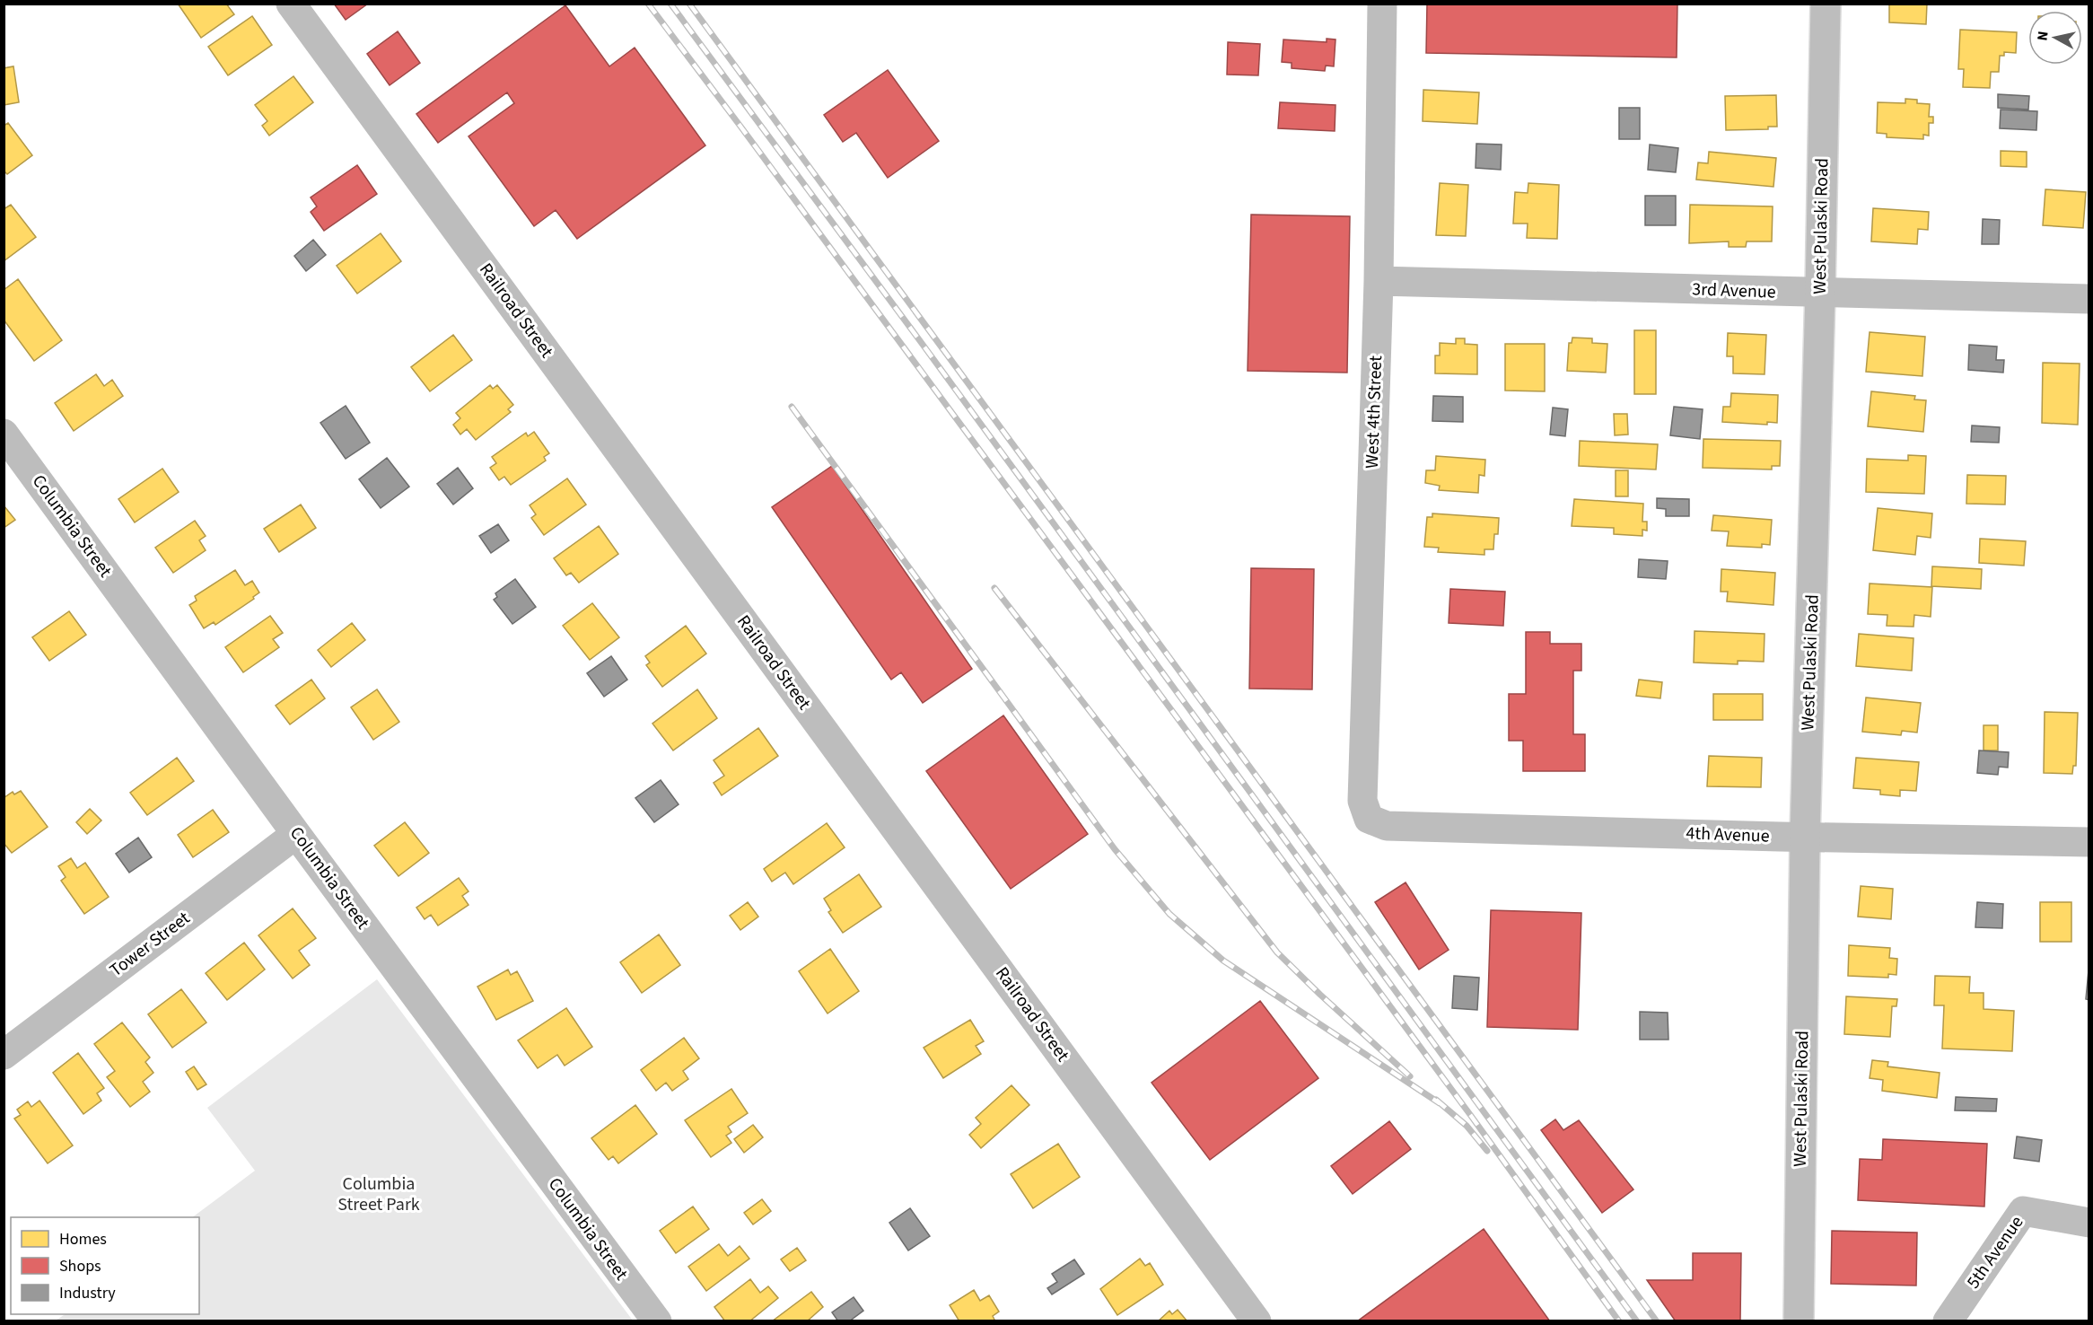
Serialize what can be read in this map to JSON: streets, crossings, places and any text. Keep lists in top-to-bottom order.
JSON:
{
  "streets": {
    "street": [
      "West Pulaski Road",
      "3rd Avenue",
      "Railroad Street",
      "West 4th Street",
      "Columbia Street",
      "4th Avenue",
      "Tower Street",
      "5th Avenue"
    ]
  },
  "crossings": [
    ["West Pulaski Road", "3rd Avenue"],
    ["West Pulaski Road", "4th Avenue"],
    ["3rd Avenue", "West 4th Street"],
    ["West 4th Street", "4th Avenue"],
    ["Columbia Street", "Tower Street"]
  ],
  "parks": ["Columbia Street Park"],
  "legend": ["Homes", "Shops", "Industry"],
  "north": "left"
}
